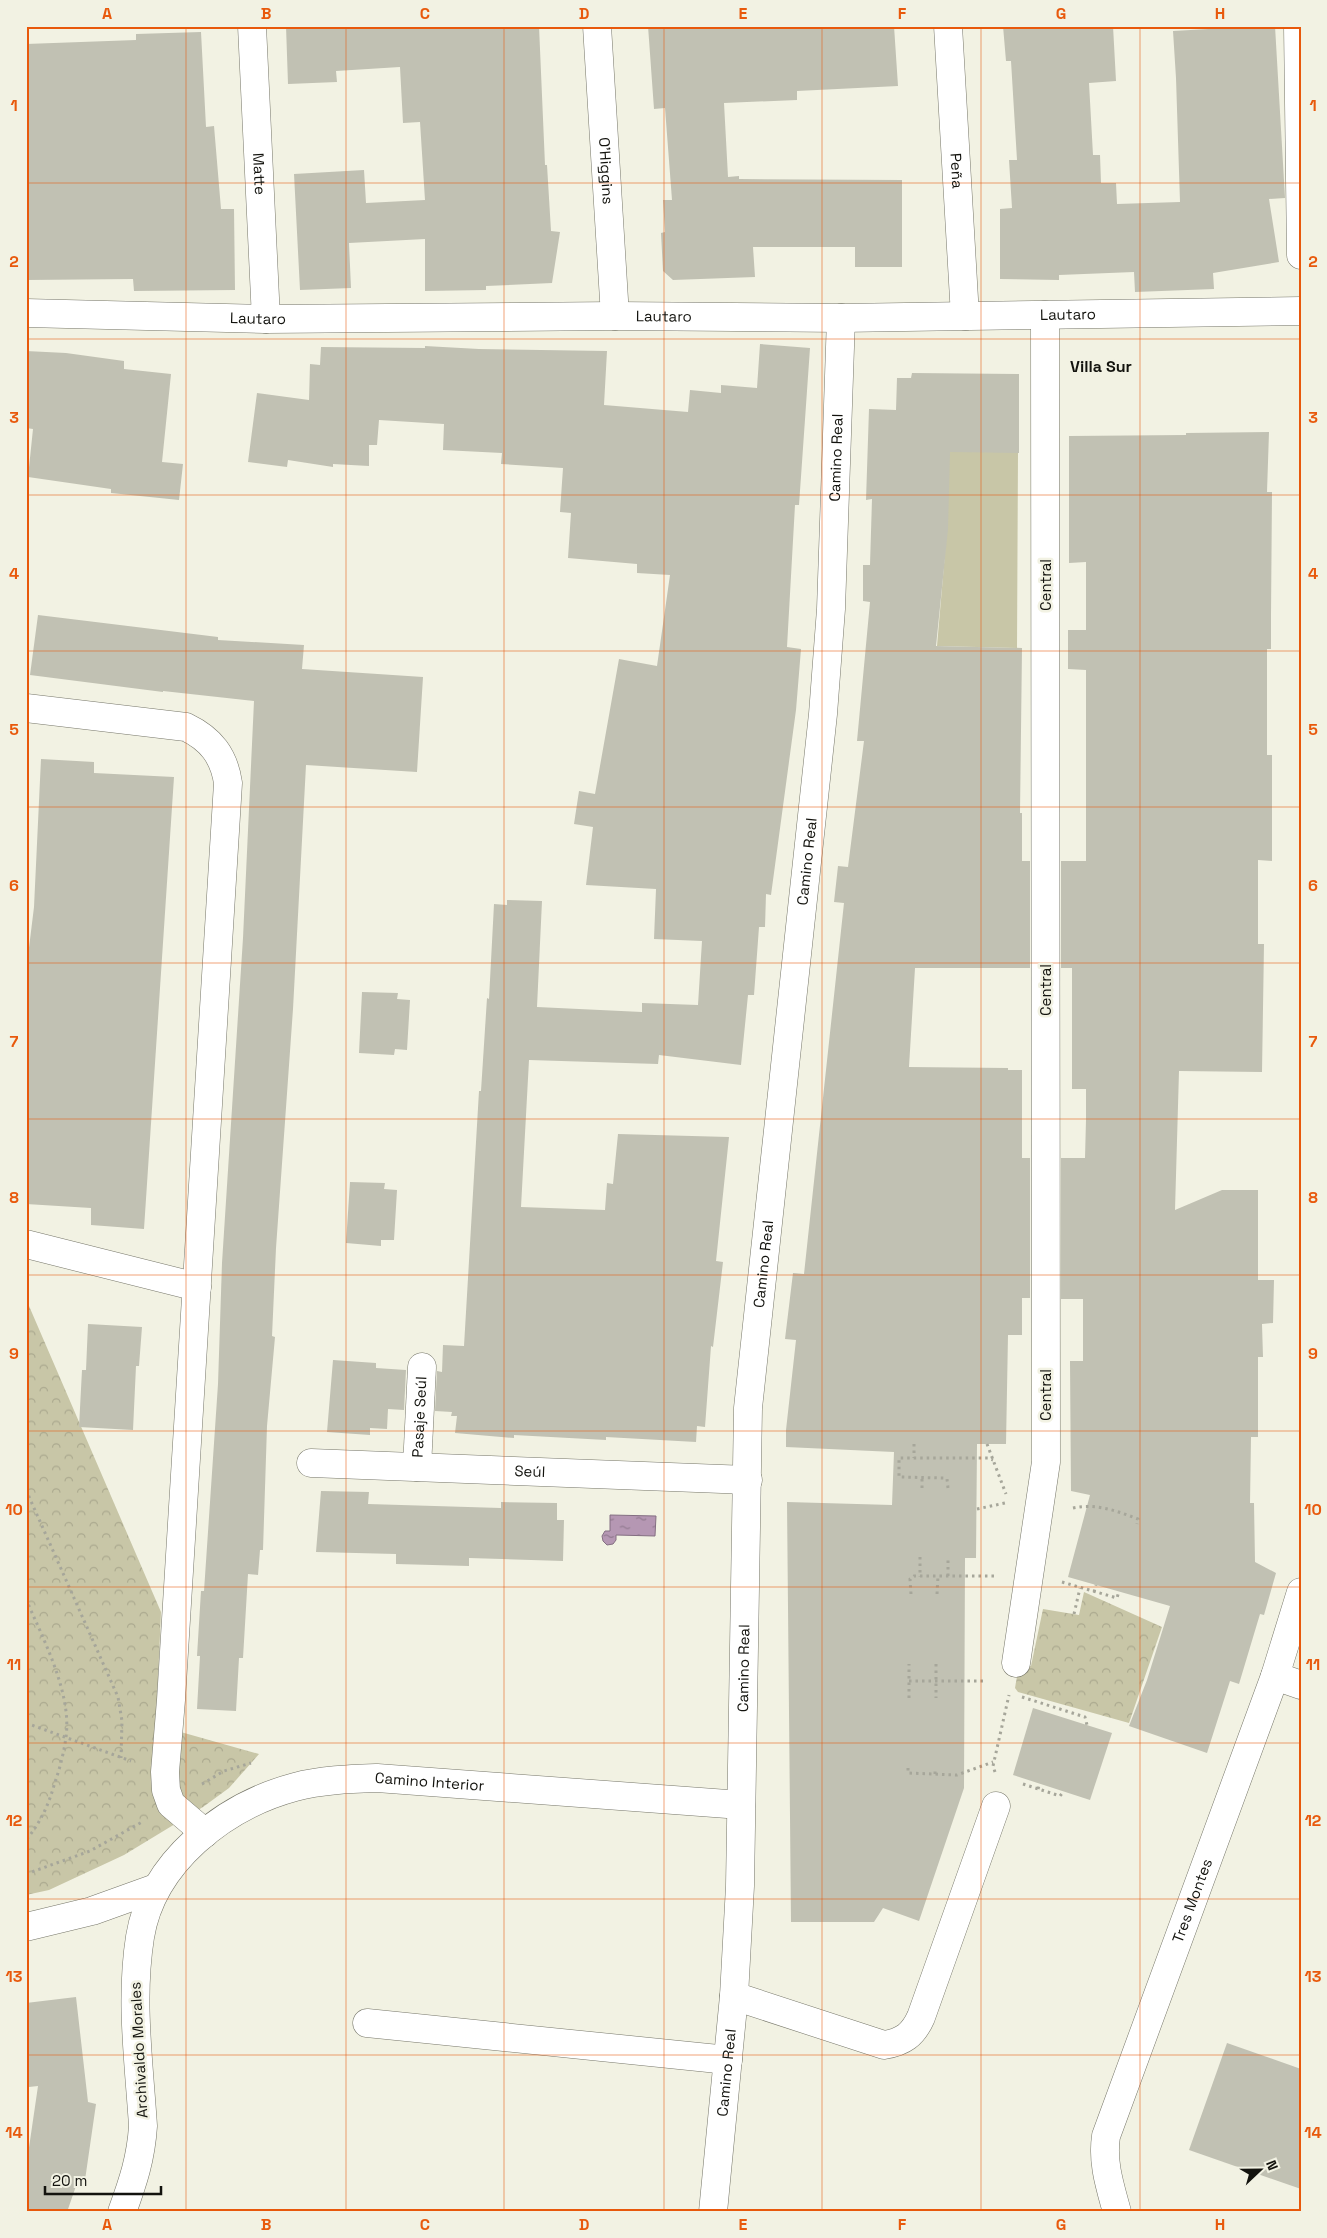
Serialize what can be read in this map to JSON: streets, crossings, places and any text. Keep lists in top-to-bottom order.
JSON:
{
  "streets": {
    "street": [
      "O'Higgins",
      "Peña",
      "Matte",
      "Lautaro",
      "Camino Real",
      "Central",
      "Pasaje Seúl",
      "Seúl",
      "Camino Interior",
      "Tres Montes",
      "Archivaldo Morales"
    ]
  },
  "crossings": [
    ["O'Higgins", "Lautaro"],
    ["Peña", "Lautaro"],
    ["Matte", "Lautaro"],
    ["Lautaro", "Camino Real"],
    ["Lautaro", "Central"],
    ["Camino Real", "Seúl"],
    ["Camino Real", "Camino Interior"],
    ["Pasaje Seúl", "Seúl"],
    ["Camino Interior", "Archivaldo Morales"]
  ],
  "districts": ["Villa Sur"],
  "scale_bar": "20 m",
  "north": "right",
  "grid": {
    "columns": [
      "A",
      "B",
      "C",
      "D",
      "E",
      "F",
      "G",
      "H"
    ],
    "rows": [
      "1",
      "2",
      "3",
      "4",
      "5",
      "6",
      "7",
      "8",
      "9",
      "10",
      "11",
      "12",
      "13",
      "14"
    ]
  }
}
